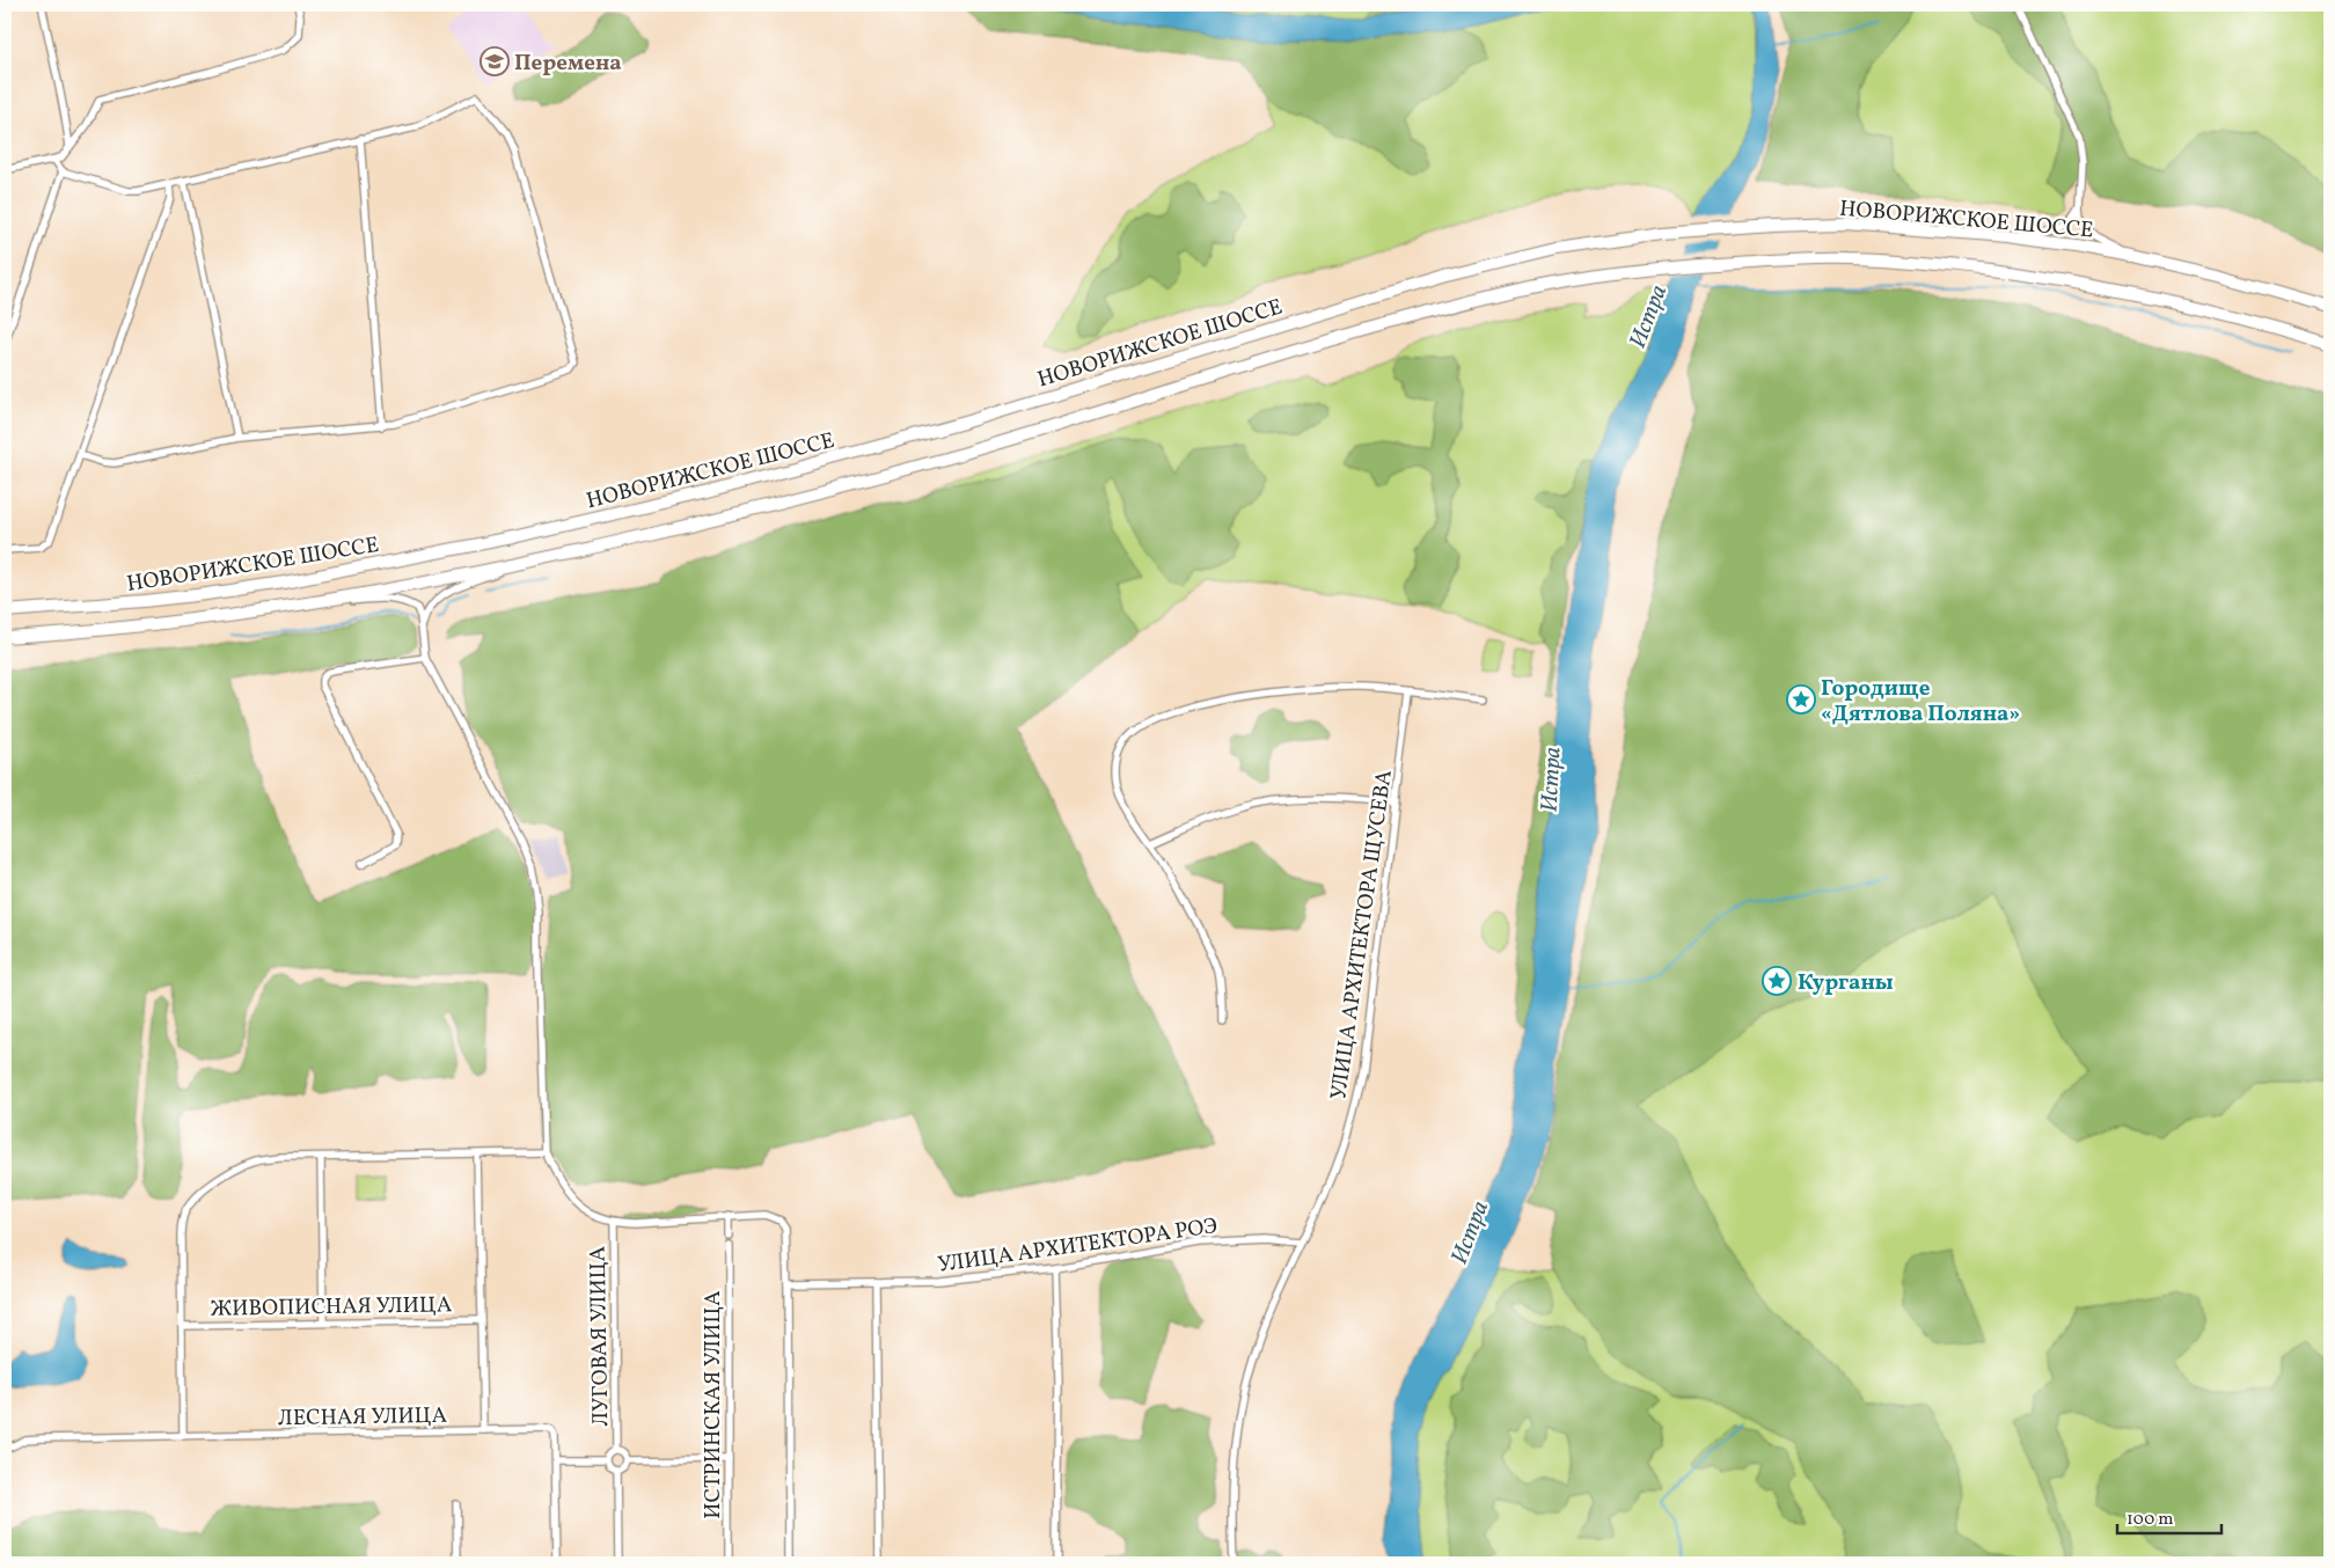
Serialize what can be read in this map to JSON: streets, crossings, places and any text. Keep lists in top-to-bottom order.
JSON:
{
  "streets": {
    "highway": ["НОВОРИЖСКОЕ ШОССЕ"],
    "street": [
      "УЛИЦА АРХИТЕКТОРА ЩУСЕВА",
      "УЛИЦА АРХИТЕКТОРА РОЭ",
      "ЖИВОПИСНАЯ УЛИЦА",
      "ЛУГОВАЯ УЛИЦА",
      "ИСТРИНСКАЯ УЛИЦА",
      "ЛЕСНАЯ УЛИЦА"
    ]
  },
  "crossings": [
    ["УЛИЦА АРХИТЕКТОРА ЩУСЕВА", "УЛИЦА АРХИТЕКТОРА РОЭ"]
  ],
  "water": ["Истра"],
  "places": {
    "school or university": ["Перемена"],
    "place": ["Городище «Дятлова Поляна»", "Курганы"]
  },
  "scale_bar": "100 m"
}
